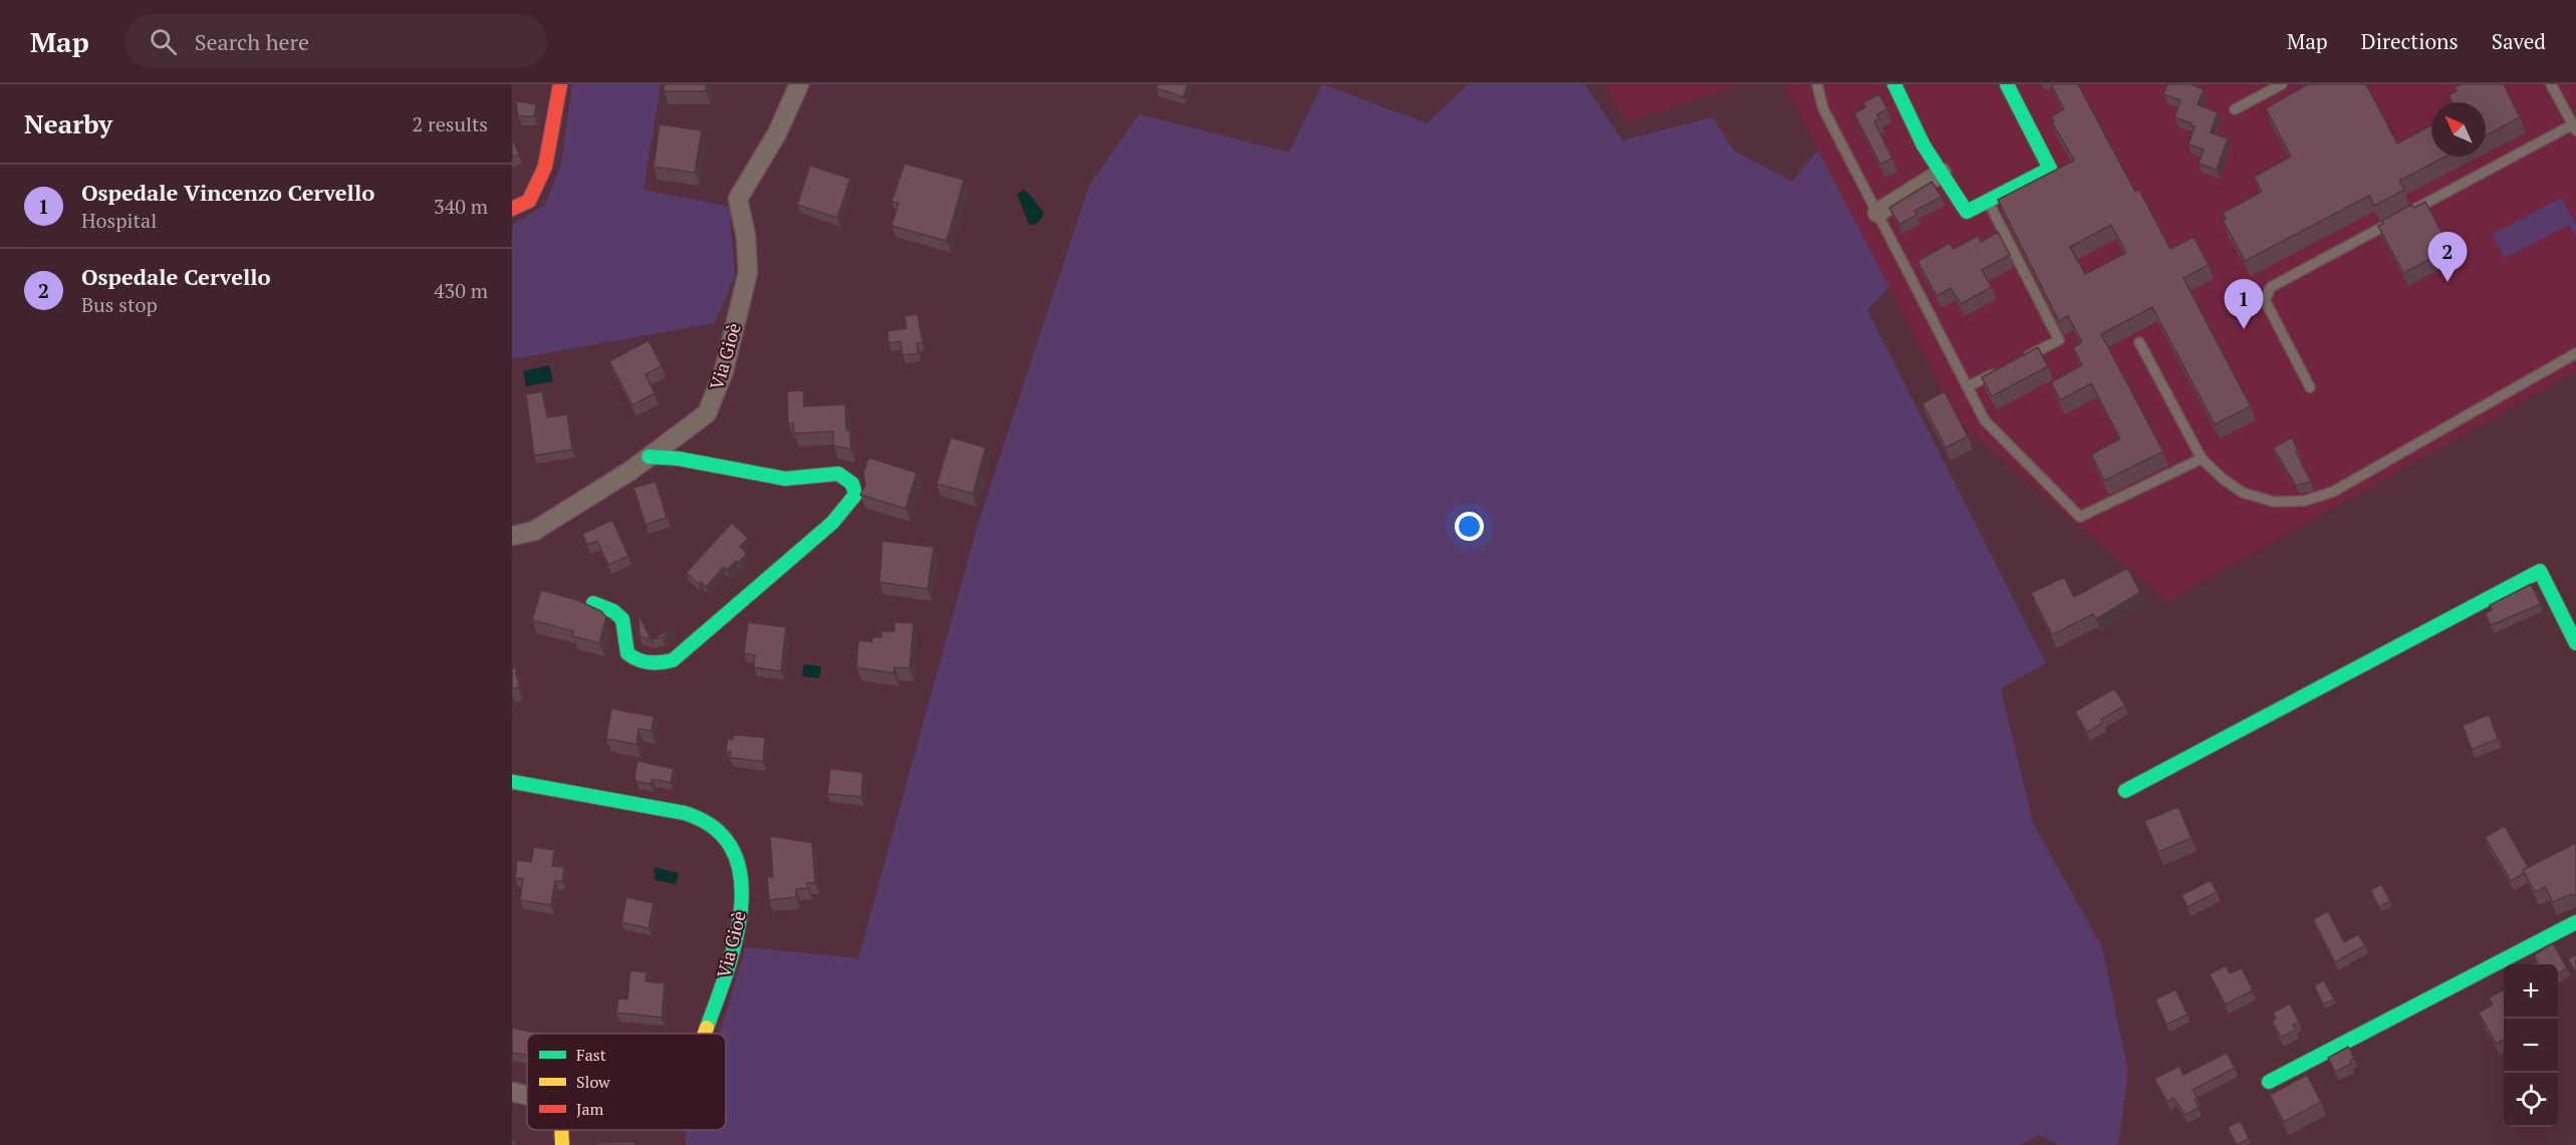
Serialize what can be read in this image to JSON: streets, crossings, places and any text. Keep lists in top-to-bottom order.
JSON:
{
  "streets": {
    "street": ["Via Gioè"]
  },
  "legend": ["Fast", "Slow", "Jam"],
  "north": "top left",
  "page": {
    "header": "Map",
    "search": "Search here",
    "nav": ["Map", "Directions", "Saved"],
    "heading": ["Nearby", "2 results"],
    "list": [
      {
        "mark": "1",
        "name": "Ospedale Vincenzo Cervello",
        "note": "Hospital",
        "value": "340 m"
      },
      {
        "mark": "2",
        "name": "Ospedale Cervello",
        "note": "Bus stop",
        "value": "430 m"
      }
    ],
    "pins": ["2", "1"],
    "map_buttons": ["+", "−"]
  }
}
